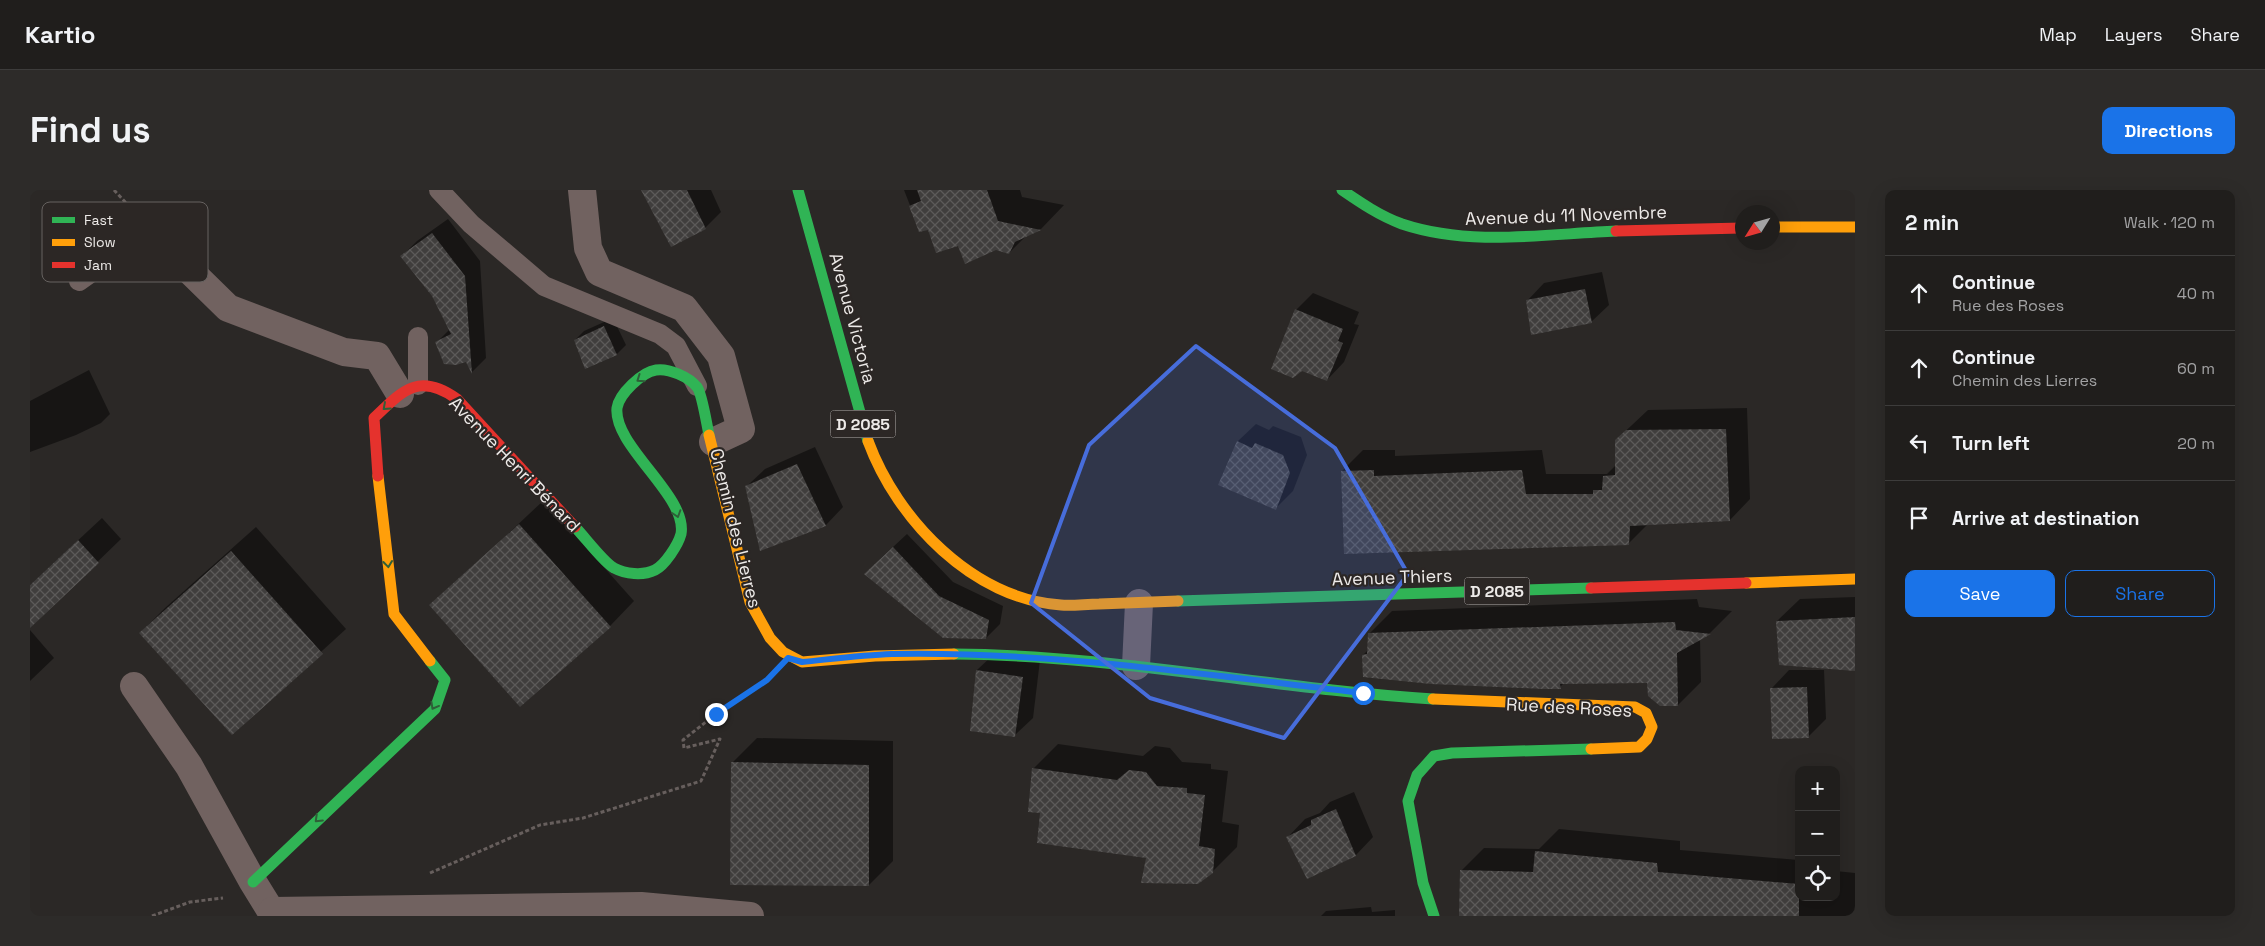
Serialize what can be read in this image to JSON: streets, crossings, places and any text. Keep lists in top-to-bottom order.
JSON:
{
  "streets": {
    "street": [
      "Avenue du 11 Novembre",
      "Avenue Victoria",
      "D 2085",
      "Avenue Henri Bénard",
      "Chemin des Lierres",
      "Avenue Thiers",
      "Rue des Roses"
    ]
  },
  "crossings": [
    ["Avenue Victoria", "Avenue Thiers"]
  ],
  "legend": ["Fast", "Slow", "Jam"],
  "north": "bottom left",
  "page": {
    "header": "Kartio",
    "nav": ["Map", "Layers", "Share"],
    "buttons": [
      "Directions",
      ["Save", "Share"]
    ],
    "title": "Find us",
    "heading": ["2 min", "Walk · 120 m"],
    "list": [
      ["Continue", "Rue des Roses", "40 m"],
      ["Continue", "Chemin des Lierres", "60 m"],
      ["Turn left", "20 m"],
      "Arrive at destination"
    ],
    "map_buttons": ["+", "−"]
  }
}
